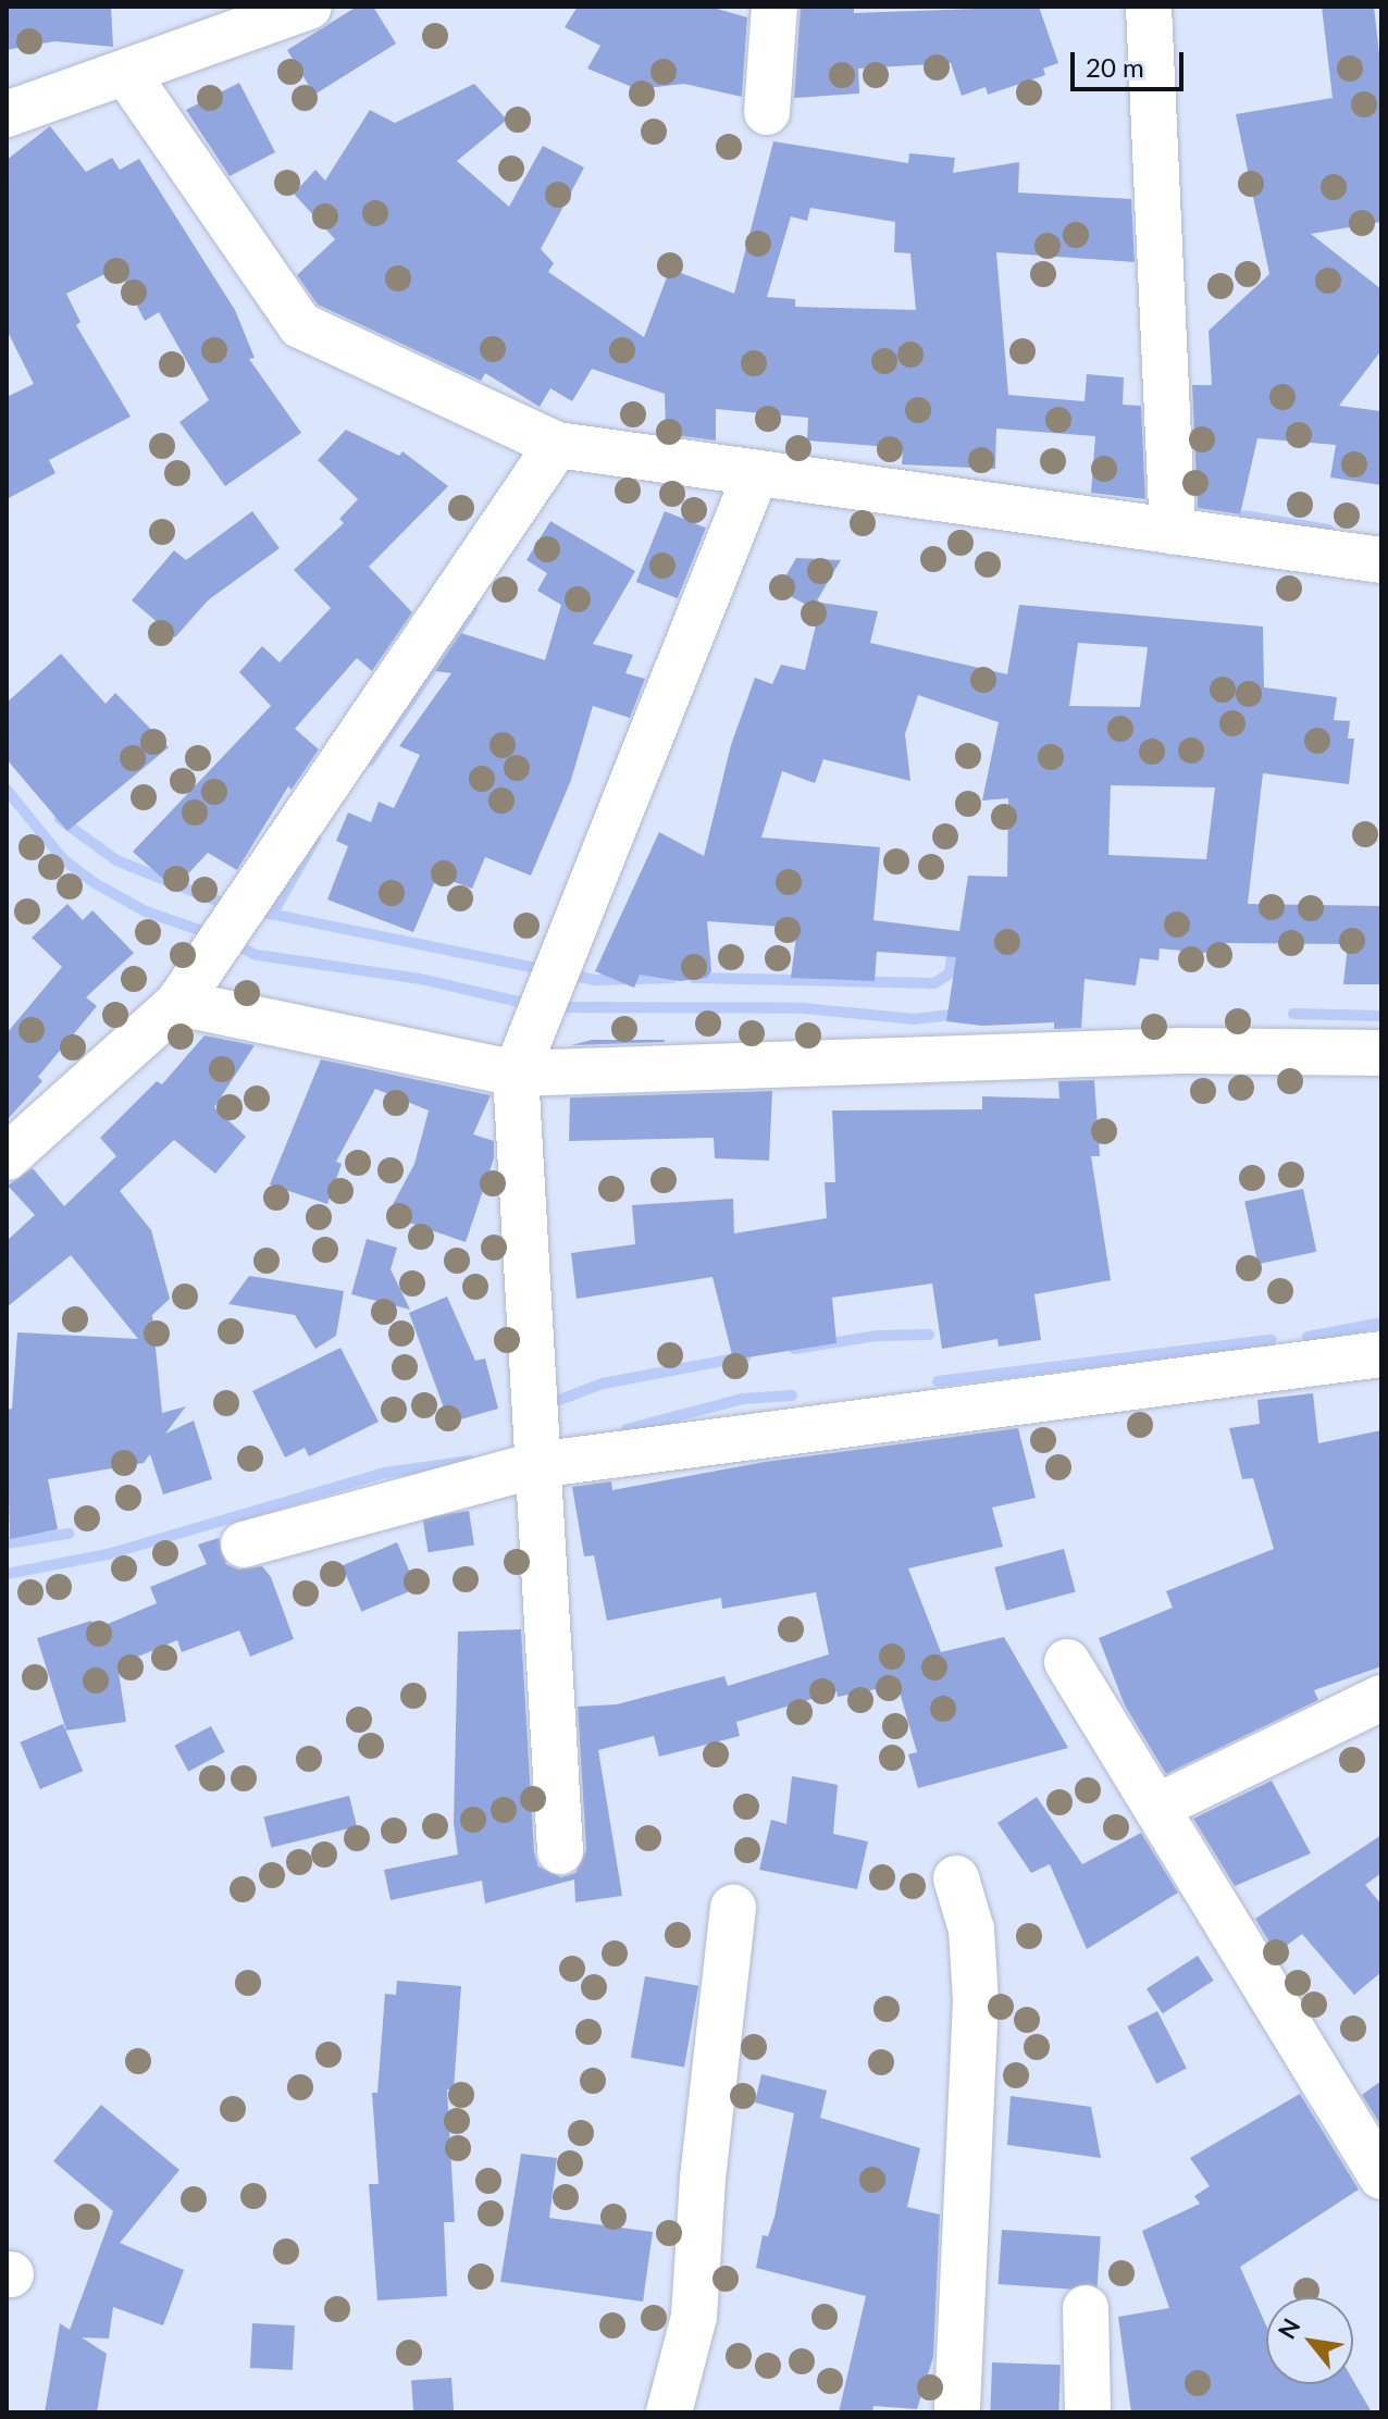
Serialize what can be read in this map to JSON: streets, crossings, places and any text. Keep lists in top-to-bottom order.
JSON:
{
  "scale_bar": "20 m",
  "north": "top left"
}
